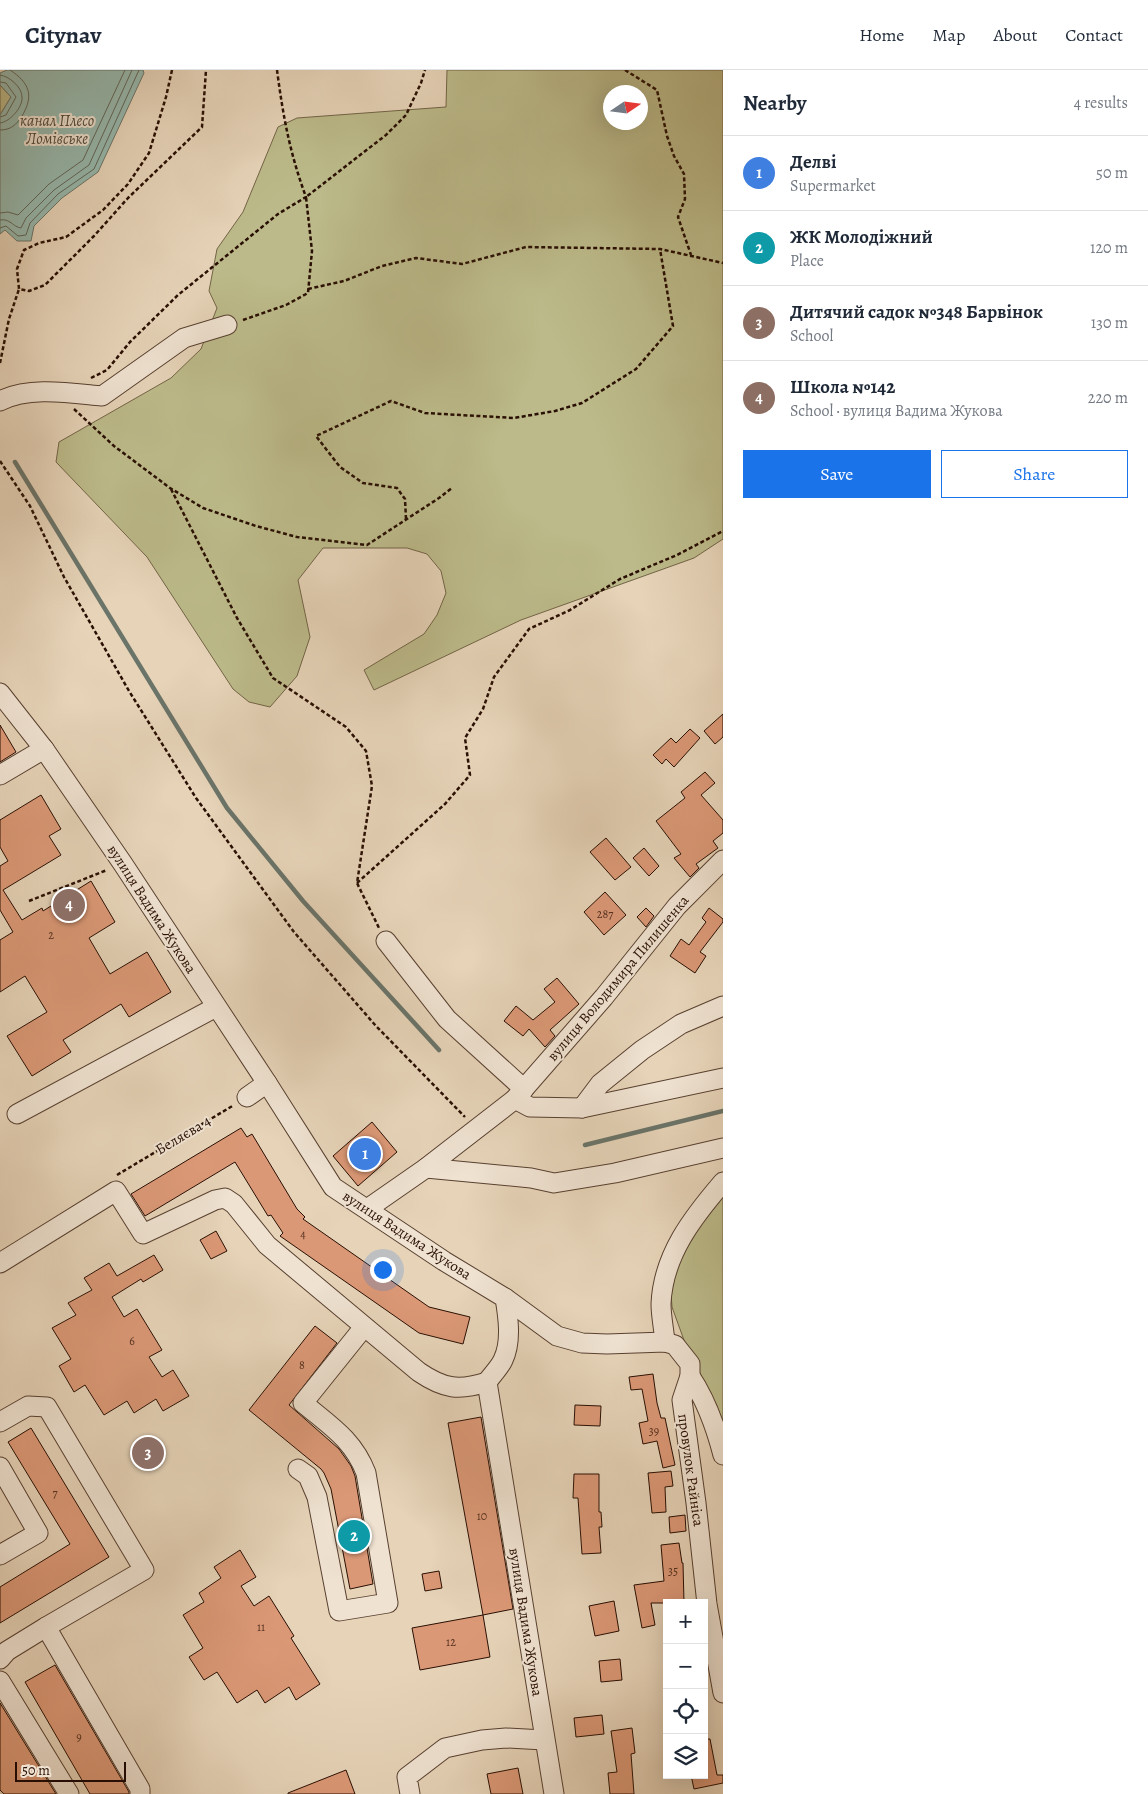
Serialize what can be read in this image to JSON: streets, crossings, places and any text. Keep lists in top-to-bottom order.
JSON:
{
  "streets": {
    "street": ["вулиця Вадима Жукова", "вулиця Володимира Пилишенка", "провулок Райніса"],
    "path": ["Беляєва 4"]
  },
  "crossings": [
    ["вулиця Вадима Жукова", "вулиця Володимира Пилишенка"]
  ],
  "water": ["канал Плесо Ломівське"],
  "house_numbers": [
    "287",
    "2",
    "4",
    "6",
    "8",
    "39",
    "7",
    "10",
    "35",
    "11",
    "12",
    "9"
  ],
  "scale_bar": "50 m",
  "north": "right",
  "page": {
    "header": "Citynav",
    "nav": [
      "Home",
      "Map",
      "About",
      "Contact"
    ],
    "heading": ["Nearby", "4 results"],
    "list": [
      {
        "mark": "1",
        "name": "Делві",
        "note": "Supermarket",
        "value": "50 m"
      },
      {
        "mark": "2",
        "name": "ЖК Молодіжний",
        "note": "Place",
        "value": "120 m"
      },
      {
        "mark": "3",
        "name": "Дитячий садок №348 Барвінок",
        "note": "School",
        "value": "130 m"
      },
      {
        "mark": "4",
        "name": "Школа №142",
        "note": "School · вулиця Вадима Жукова",
        "value": "220 m"
      }
    ],
    "buttons": ["Save", "Share"],
    "pins": [
      "4",
      "1",
      "3",
      "2"
    ],
    "map_buttons": ["+", "−"],
    "scale": "50 m"
  }
}
